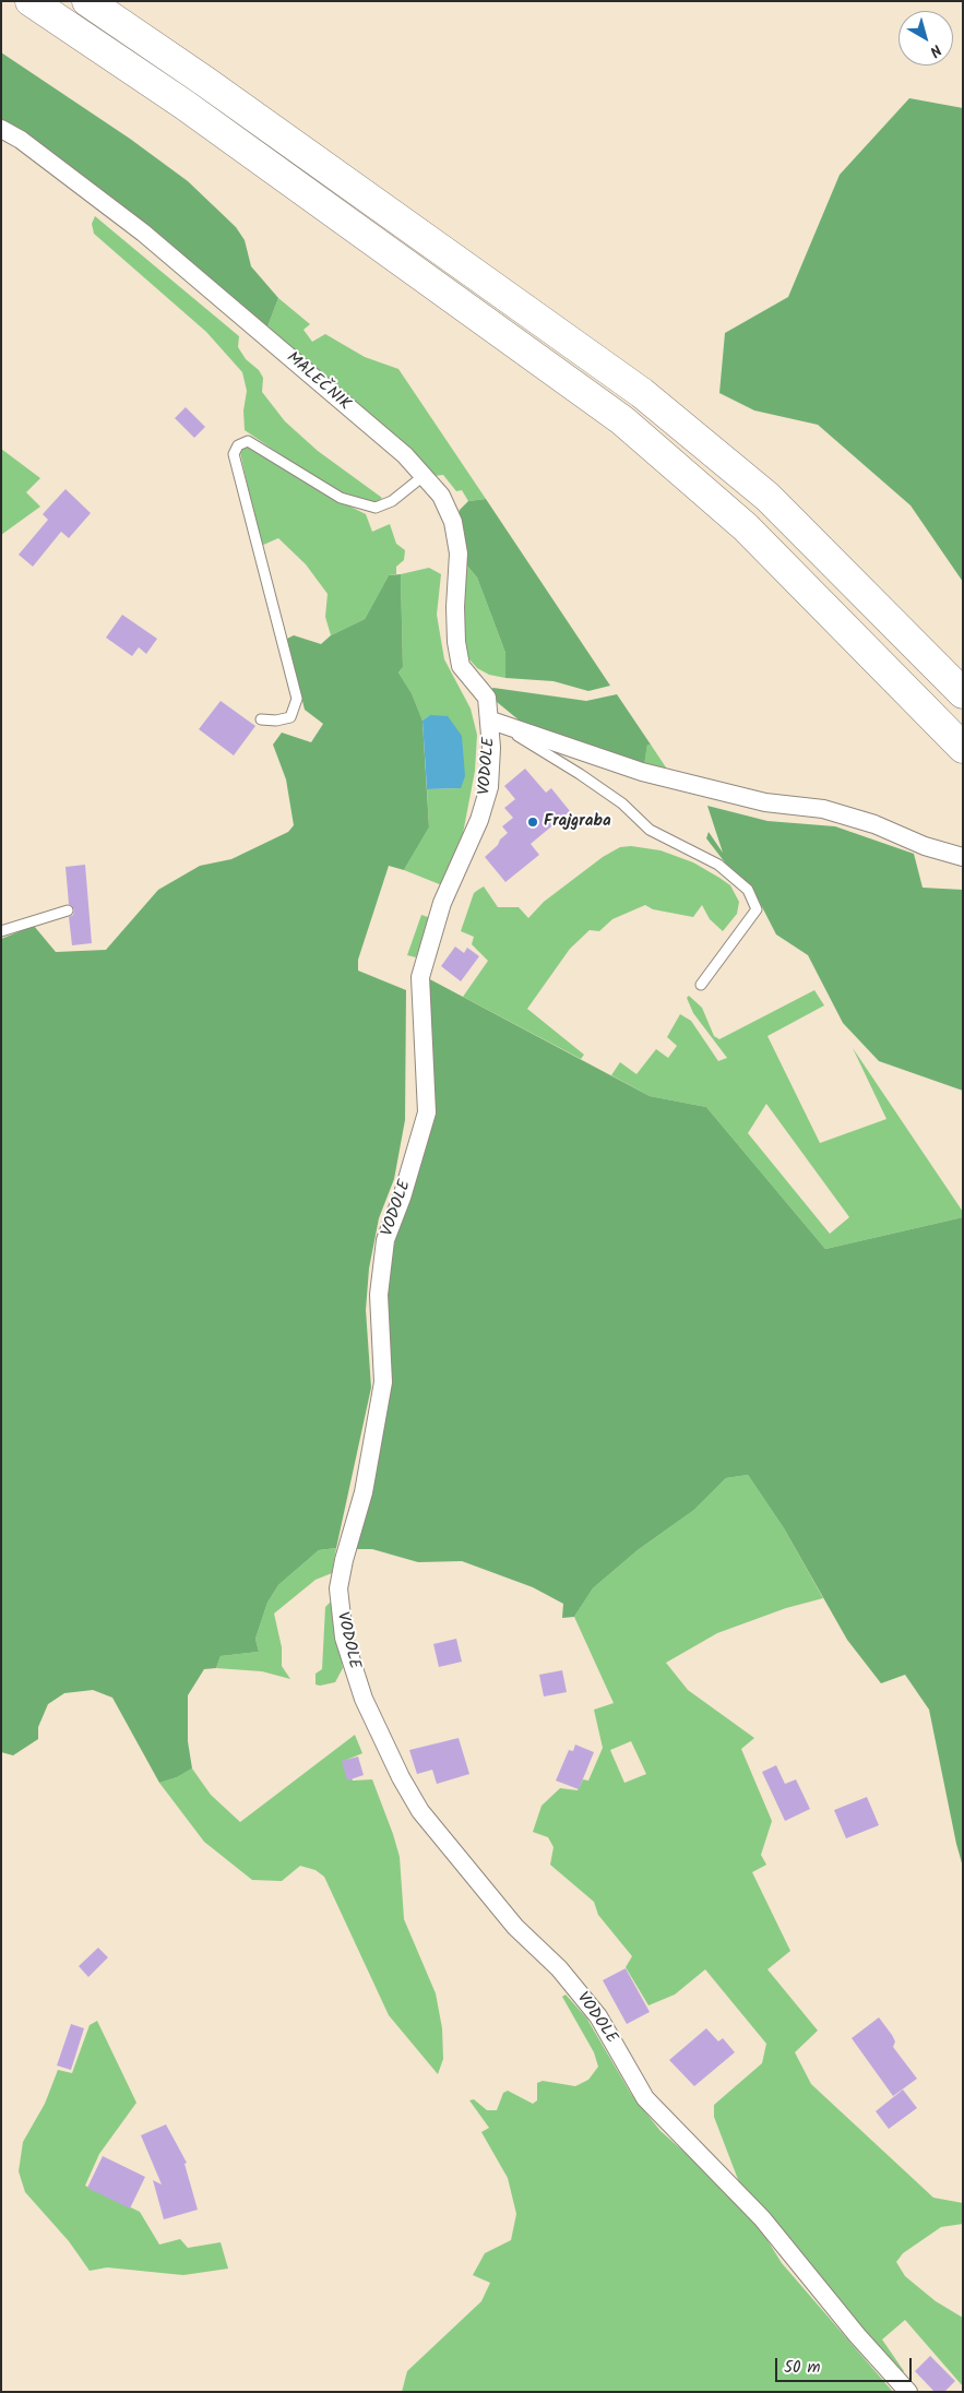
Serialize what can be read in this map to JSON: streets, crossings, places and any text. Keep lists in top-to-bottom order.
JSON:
{
  "streets": {
    "street": ["MALEČNIK", "VODOLE"]
  },
  "crossings": [
    ["MALEČNIK", "VODOLE"]
  ],
  "places": ["Frajgraba"],
  "scale_bar": "50 m",
  "north": "bottom right"
}
